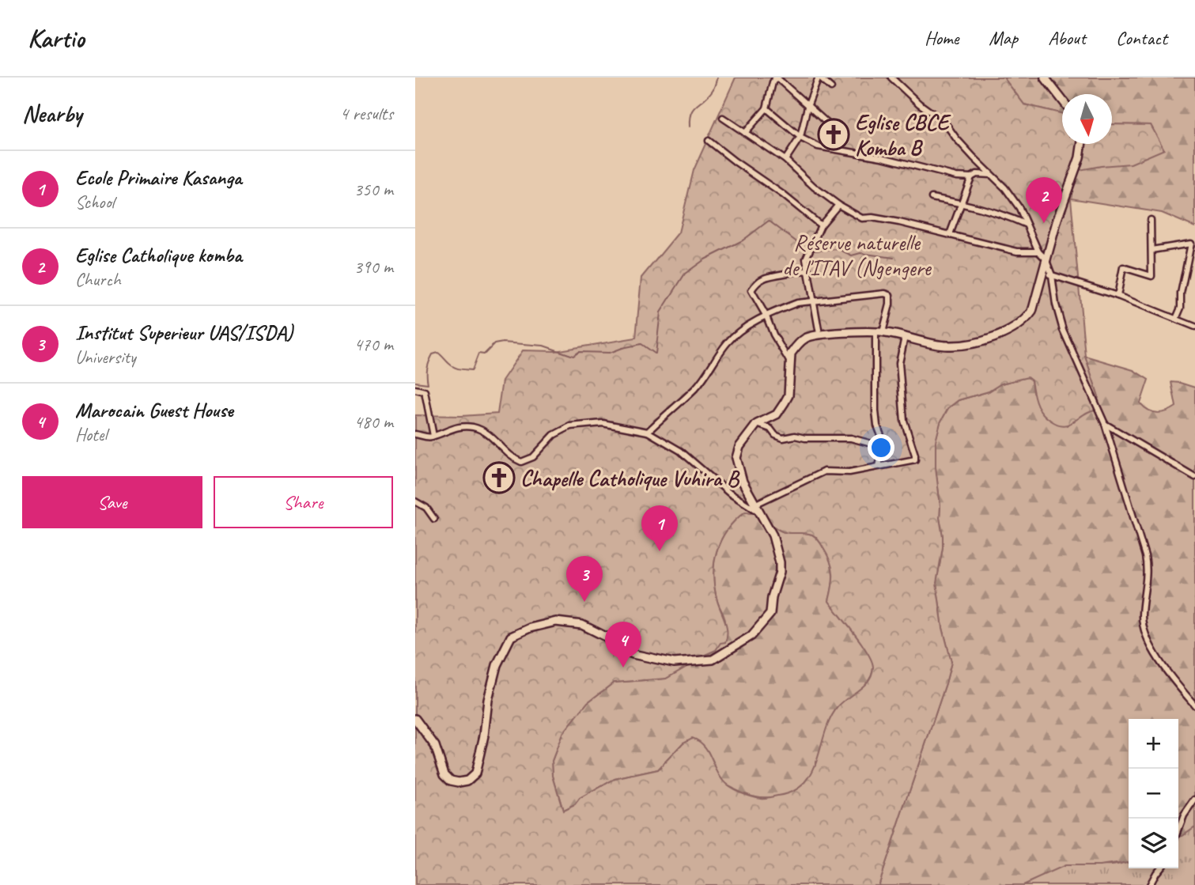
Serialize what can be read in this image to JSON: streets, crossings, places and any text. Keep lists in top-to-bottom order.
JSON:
{
  "parks": ["Réserve naturelle de l'ITAV (Ngengere"],
  "places": {
    "church": ["Eglise CBCE Komba B", "Chapelle Catholique Vuhira B"]
  },
  "north": "bottom",
  "page": {
    "header": "Kartio",
    "nav": [
      "Home",
      "Map",
      "About",
      "Contact"
    ],
    "heading": ["Nearby", "4 results"],
    "list": [
      {
        "mark": "1",
        "name": "Ecole Primaire Kasanga",
        "note": "School",
        "value": "350 m"
      },
      {
        "mark": "2",
        "name": "Eglise Catholique komba",
        "note": "Church",
        "value": "390 m"
      },
      {
        "mark": "3",
        "name": "Institut Superieur UAS/ISDA)",
        "note": "University",
        "value": "470 m"
      },
      {
        "mark": "4",
        "name": "Marocain Guest House",
        "note": "Hotel",
        "value": "480 m"
      }
    ],
    "pins": [
      "2",
      "1",
      "3",
      "4"
    ],
    "buttons": ["Save", "Share"],
    "map_buttons": ["+", "−"]
  }
}
